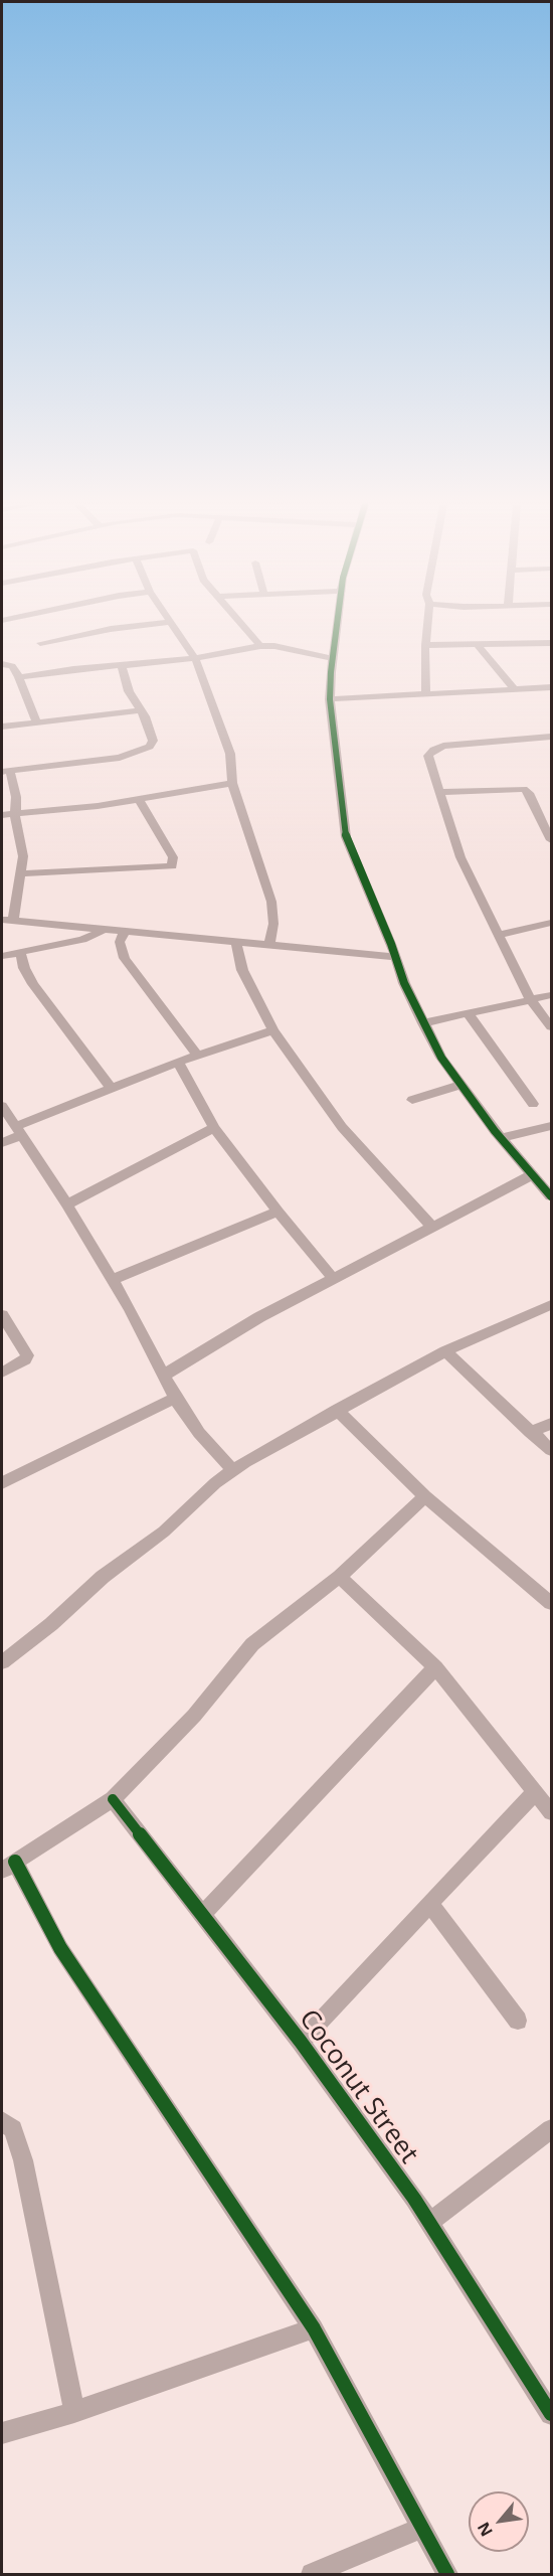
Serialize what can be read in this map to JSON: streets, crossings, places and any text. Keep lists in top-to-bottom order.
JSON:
{
  "streets": {
    "street": ["Coconut Street"]
  },
  "north": "bottom left"
}
